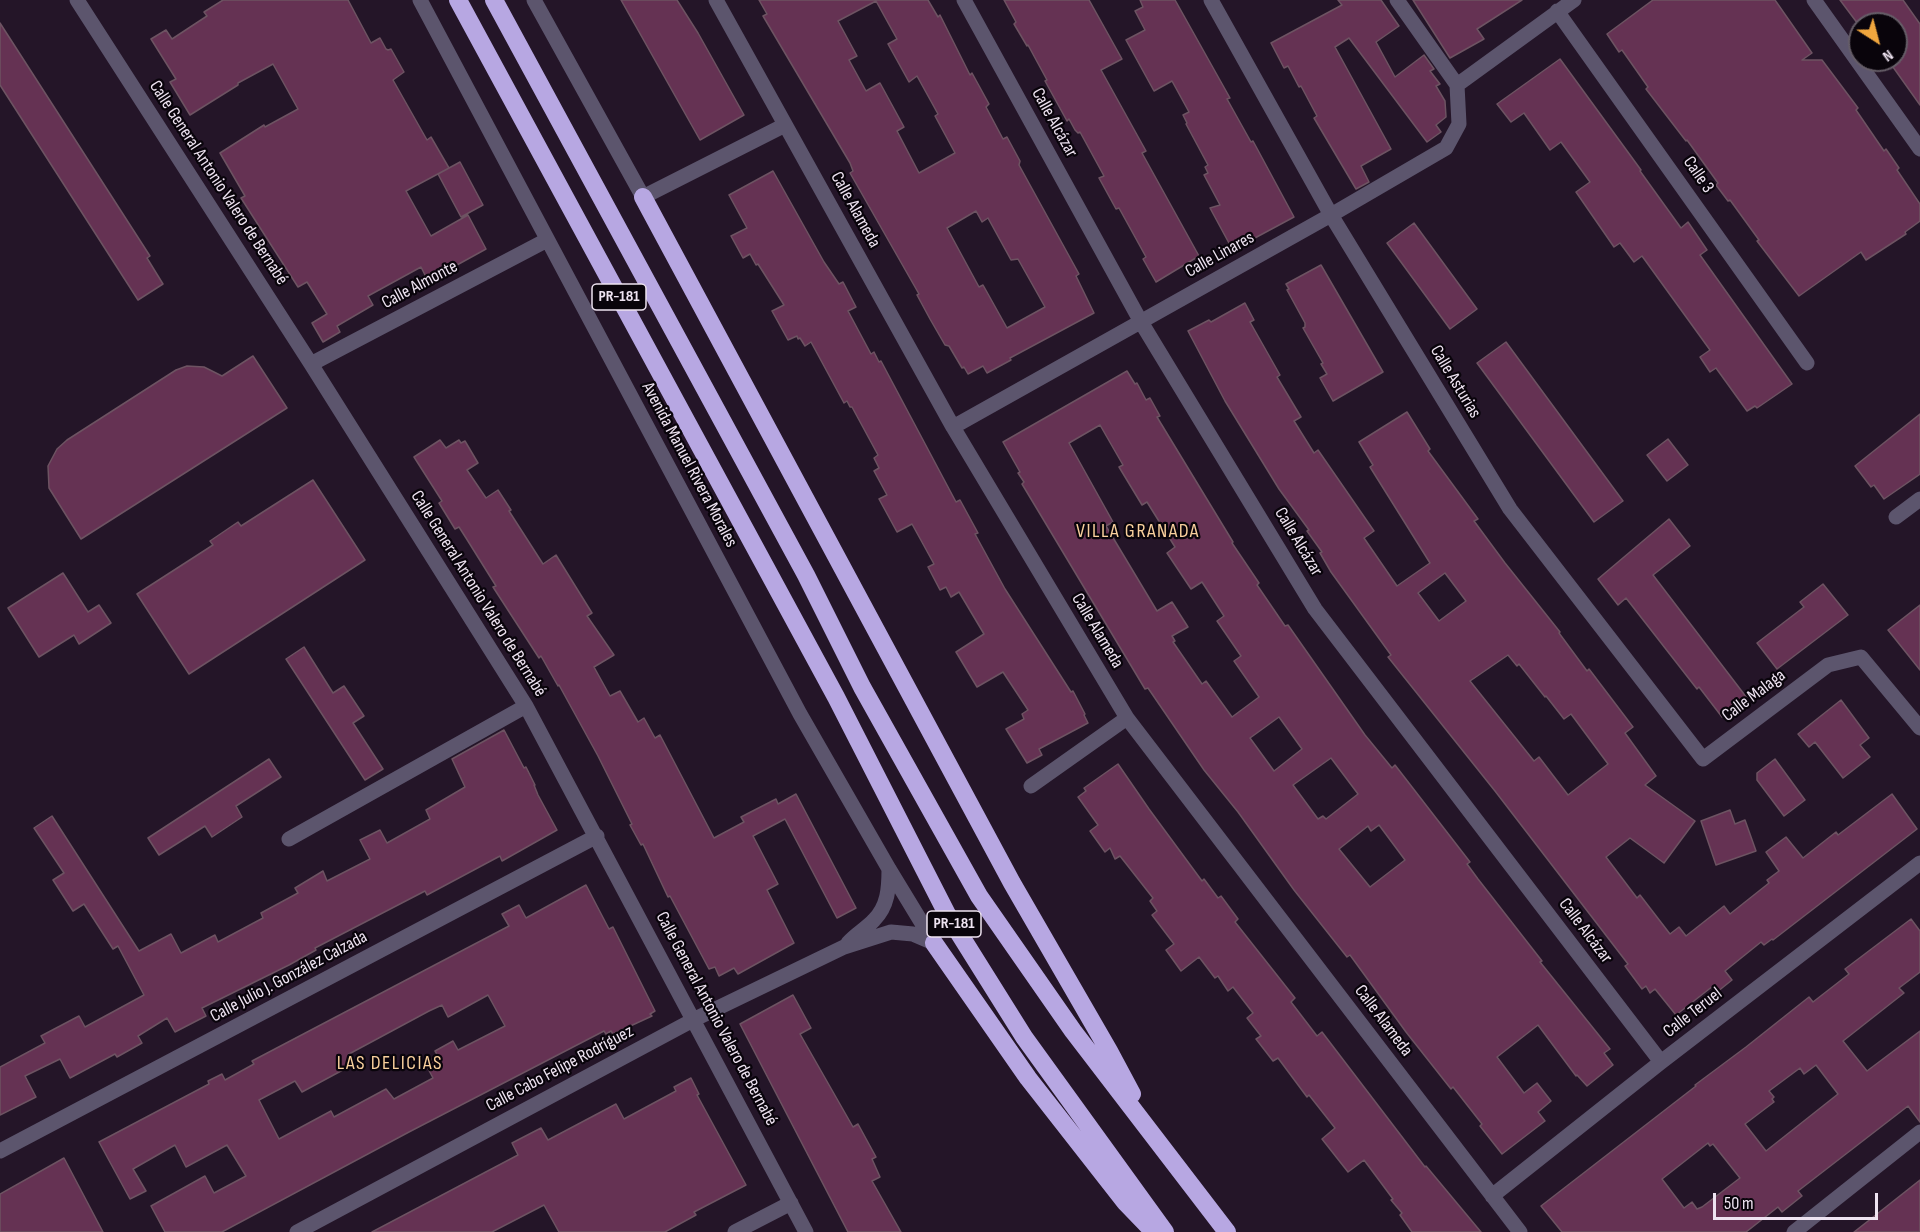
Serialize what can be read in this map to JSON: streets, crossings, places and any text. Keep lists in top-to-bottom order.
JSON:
{
  "streets": {
    "highway": ["PR-181"],
    "street": [
      "Calle Alcázar",
      "Calle 3",
      "Calle General Antonio Valero de Bernabé",
      "Calle Alameda",
      "Calle Linares",
      "Calle Almonte",
      "Calle Asturias",
      "Avenida Manuel Rivera Morales",
      "Calle Malaga",
      "Calle Julio J. González Calzada",
      "Calle Teruel",
      "Calle Cabo Felipe Rodríguez"
    ]
  },
  "crossings": [
    ["Calle Alcázar", "Calle Linares"],
    ["Calle Alcázar", "Calle Teruel"],
    ["Calle General Antonio Valero de Bernabé", "Calle Almonte"],
    ["Calle General Antonio Valero de Bernabé", "Calle Julio J. González Calzada"],
    ["Calle General Antonio Valero de Bernabé", "Calle Cabo Felipe Rodríguez"],
    ["Calle Alameda", "Calle Linares"],
    ["Calle Alameda", "Calle Teruel"],
    ["Calle Linares", "Calle Asturias"],
    ["Calle Almonte", "Avenida Manuel Rivera Morales"],
    ["Calle Asturias", "Calle Malaga"]
  ],
  "districts": ["VILLA GRANADA", "LAS DELICIAS"],
  "scale_bar": "50 m",
  "north": "bottom right"
}
